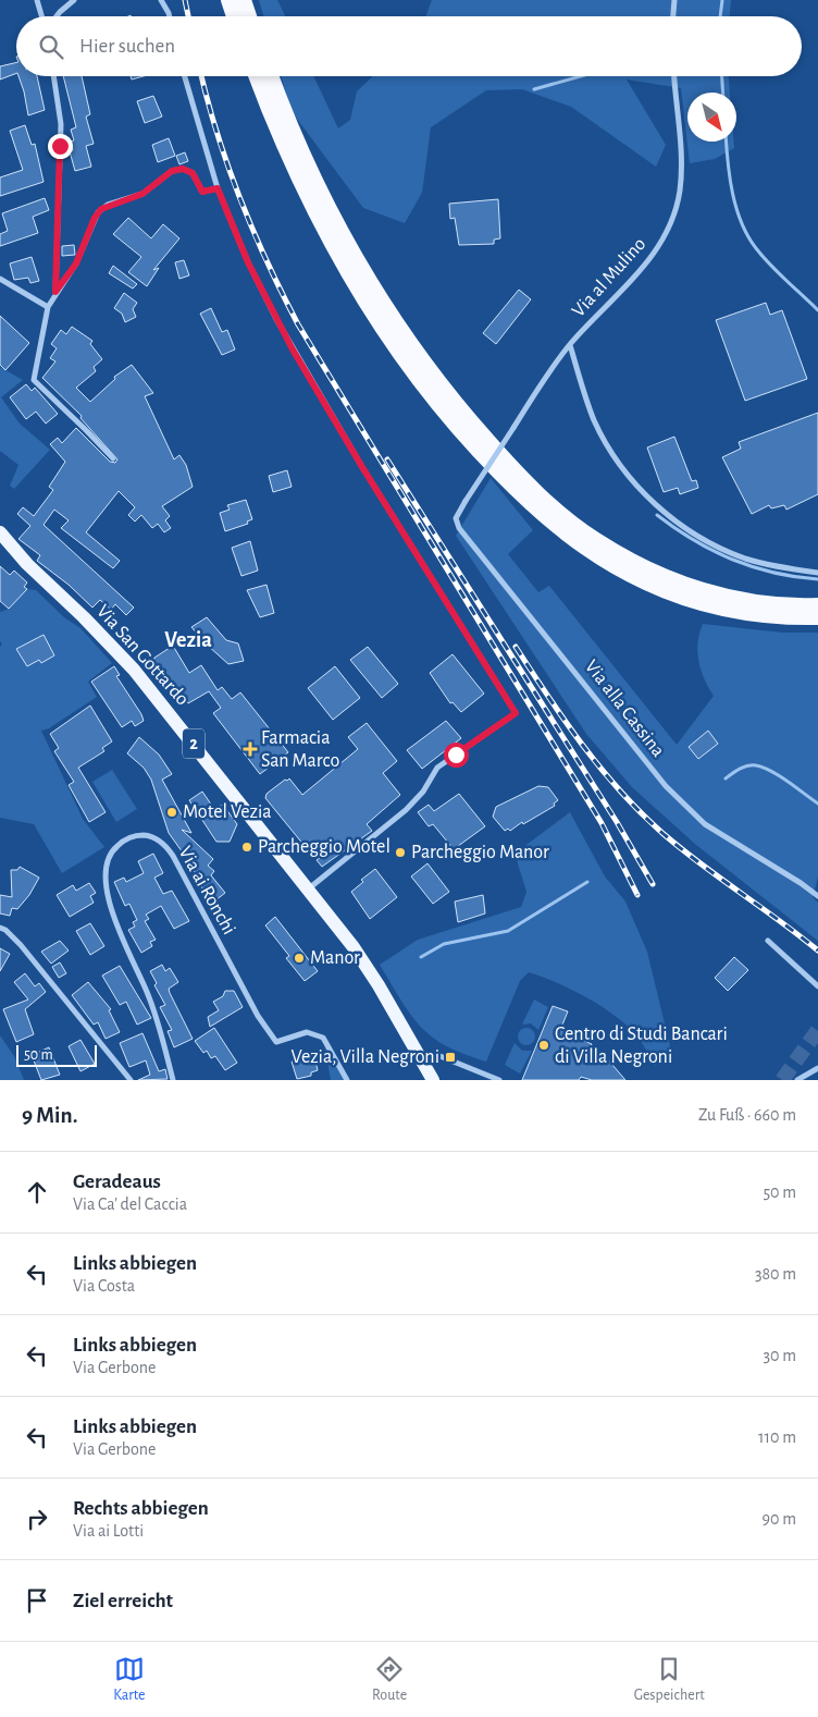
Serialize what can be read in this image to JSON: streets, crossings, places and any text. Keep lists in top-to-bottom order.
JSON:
{
  "streets": {
    "main road": ["Via San Gottardo", "2"],
    "street": ["Via al Mulino", "Via alla Cassina", "Via ai Ronchi"]
  },
  "crossings": [
    ["Via al Mulino", "Via alla Cassina"]
  ],
  "districts": ["Vezia"],
  "places": {
    "health": ["Farmacia San Marco"],
    "other": [
      "Motel Vezia",
      "Parcheggio Motel",
      "Parcheggio Manor",
      "Manor",
      "Centro di Studi Bancari di Villa Negroni"
    ],
    "transit": ["Vezia, Villa Negroni"]
  },
  "scale_bar": "50 m",
  "north": "bottom right",
  "page": {
    "search": "Hier suchen",
    "scale": "50 m",
    "heading": ["9 Min.", "Zu Fuß · 660 m"],
    "list": [
      ["Geradeaus", "Via Ca' del Caccia", "50 m"],
      ["Links abbiegen", "Via Costa", "380 m"],
      ["Links abbiegen", "Via Gerbone", "30 m"],
      ["Links abbiegen", "Via Gerbone", "110 m"],
      ["Rechts abbiegen", "Via ai Lotti", "90 m"],
      "Ziel erreicht"
    ],
    "nav": ["Karte", "Route", "Gespeichert"]
  }
}
